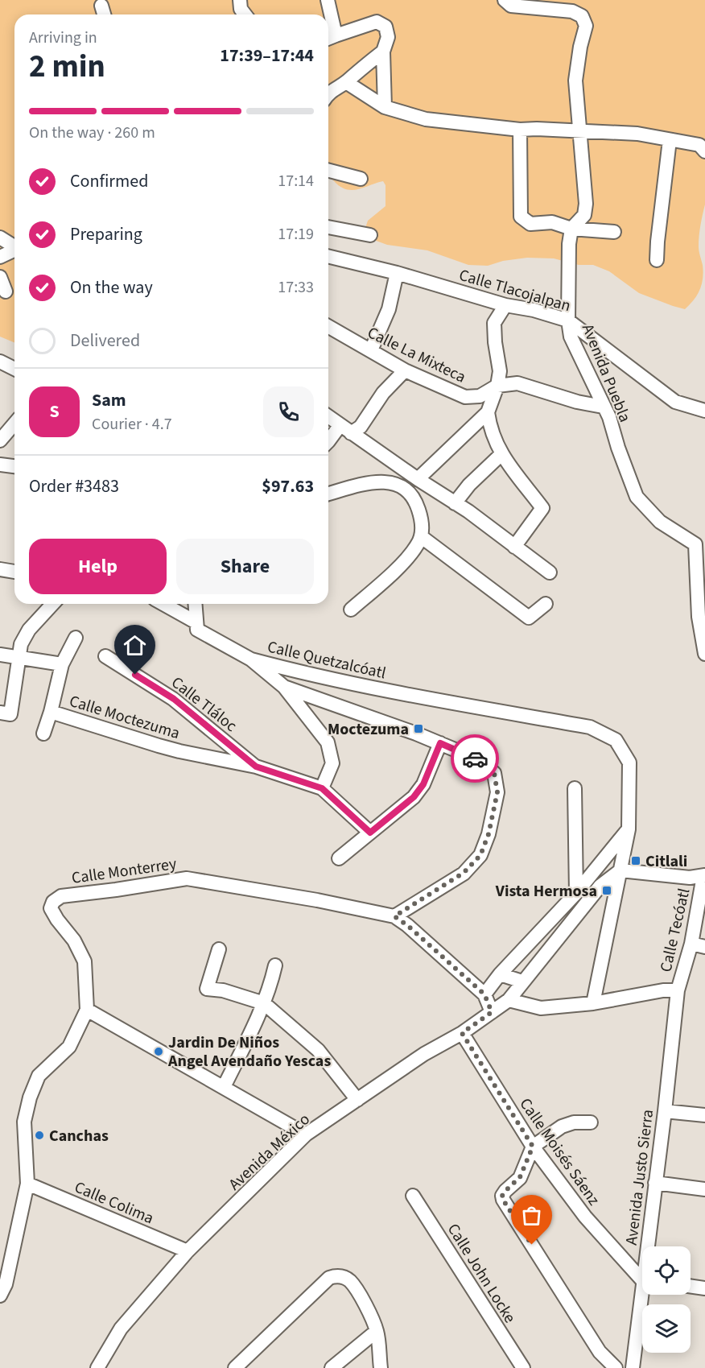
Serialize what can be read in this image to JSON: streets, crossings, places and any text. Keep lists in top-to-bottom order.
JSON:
{
  "streets": {
    "street": [
      "Calle Tlacojalpan",
      "Calle La Mixteca",
      "Avenida Puebla",
      "Calle Quetzalcóatl",
      "Calle Tláloc",
      "Calle Moctezuma",
      "Calle Monterrey",
      "Calle Tecóatl",
      "Avenida México",
      "Calle Moisés Sáenz",
      "Avenida Justo Sierra",
      "Calle Colima",
      "Calle John Locke"
    ]
  },
  "crossings": [
    ["Calle Tlacojalpan", "Avenida Puebla"],
    ["Calle La Mixteca", "Avenida Puebla"],
    ["Calle Quetzalcóatl", "Calle Monterrey"],
    ["Calle Tláloc", "Calle Moctezuma"],
    ["Calle Monterrey", "Calle Colima"],
    ["Calle Tecóatl", "Avenida Justo Sierra"],
    ["Avenida México", "Calle Moisés Sáenz"],
    ["Avenida México", "Calle Colima"]
  ],
  "places": {
    "transit": ["Moctezuma", "Citlali", "Vista Hermosa"],
    "other": ["Jardin De Niños Angel Avendaño Yescas", "Canchas"]
  },
  "page": {
    "heading": ["2 min", "Arriving in", "17:39–17:44"],
    "panel": [
      "Sam",
      "Courier · 4.7",
      "Order #3483",
      "$97.63"
    ],
    "bar": "On the way · 260 m",
    "list": [
      ["Confirmed", "17:14"],
      ["Preparing", "17:19"],
      ["On the way", "17:33"],
      "Delivered"
    ],
    "round": "S",
    "buttons": ["Help", "Share"]
  }
}
